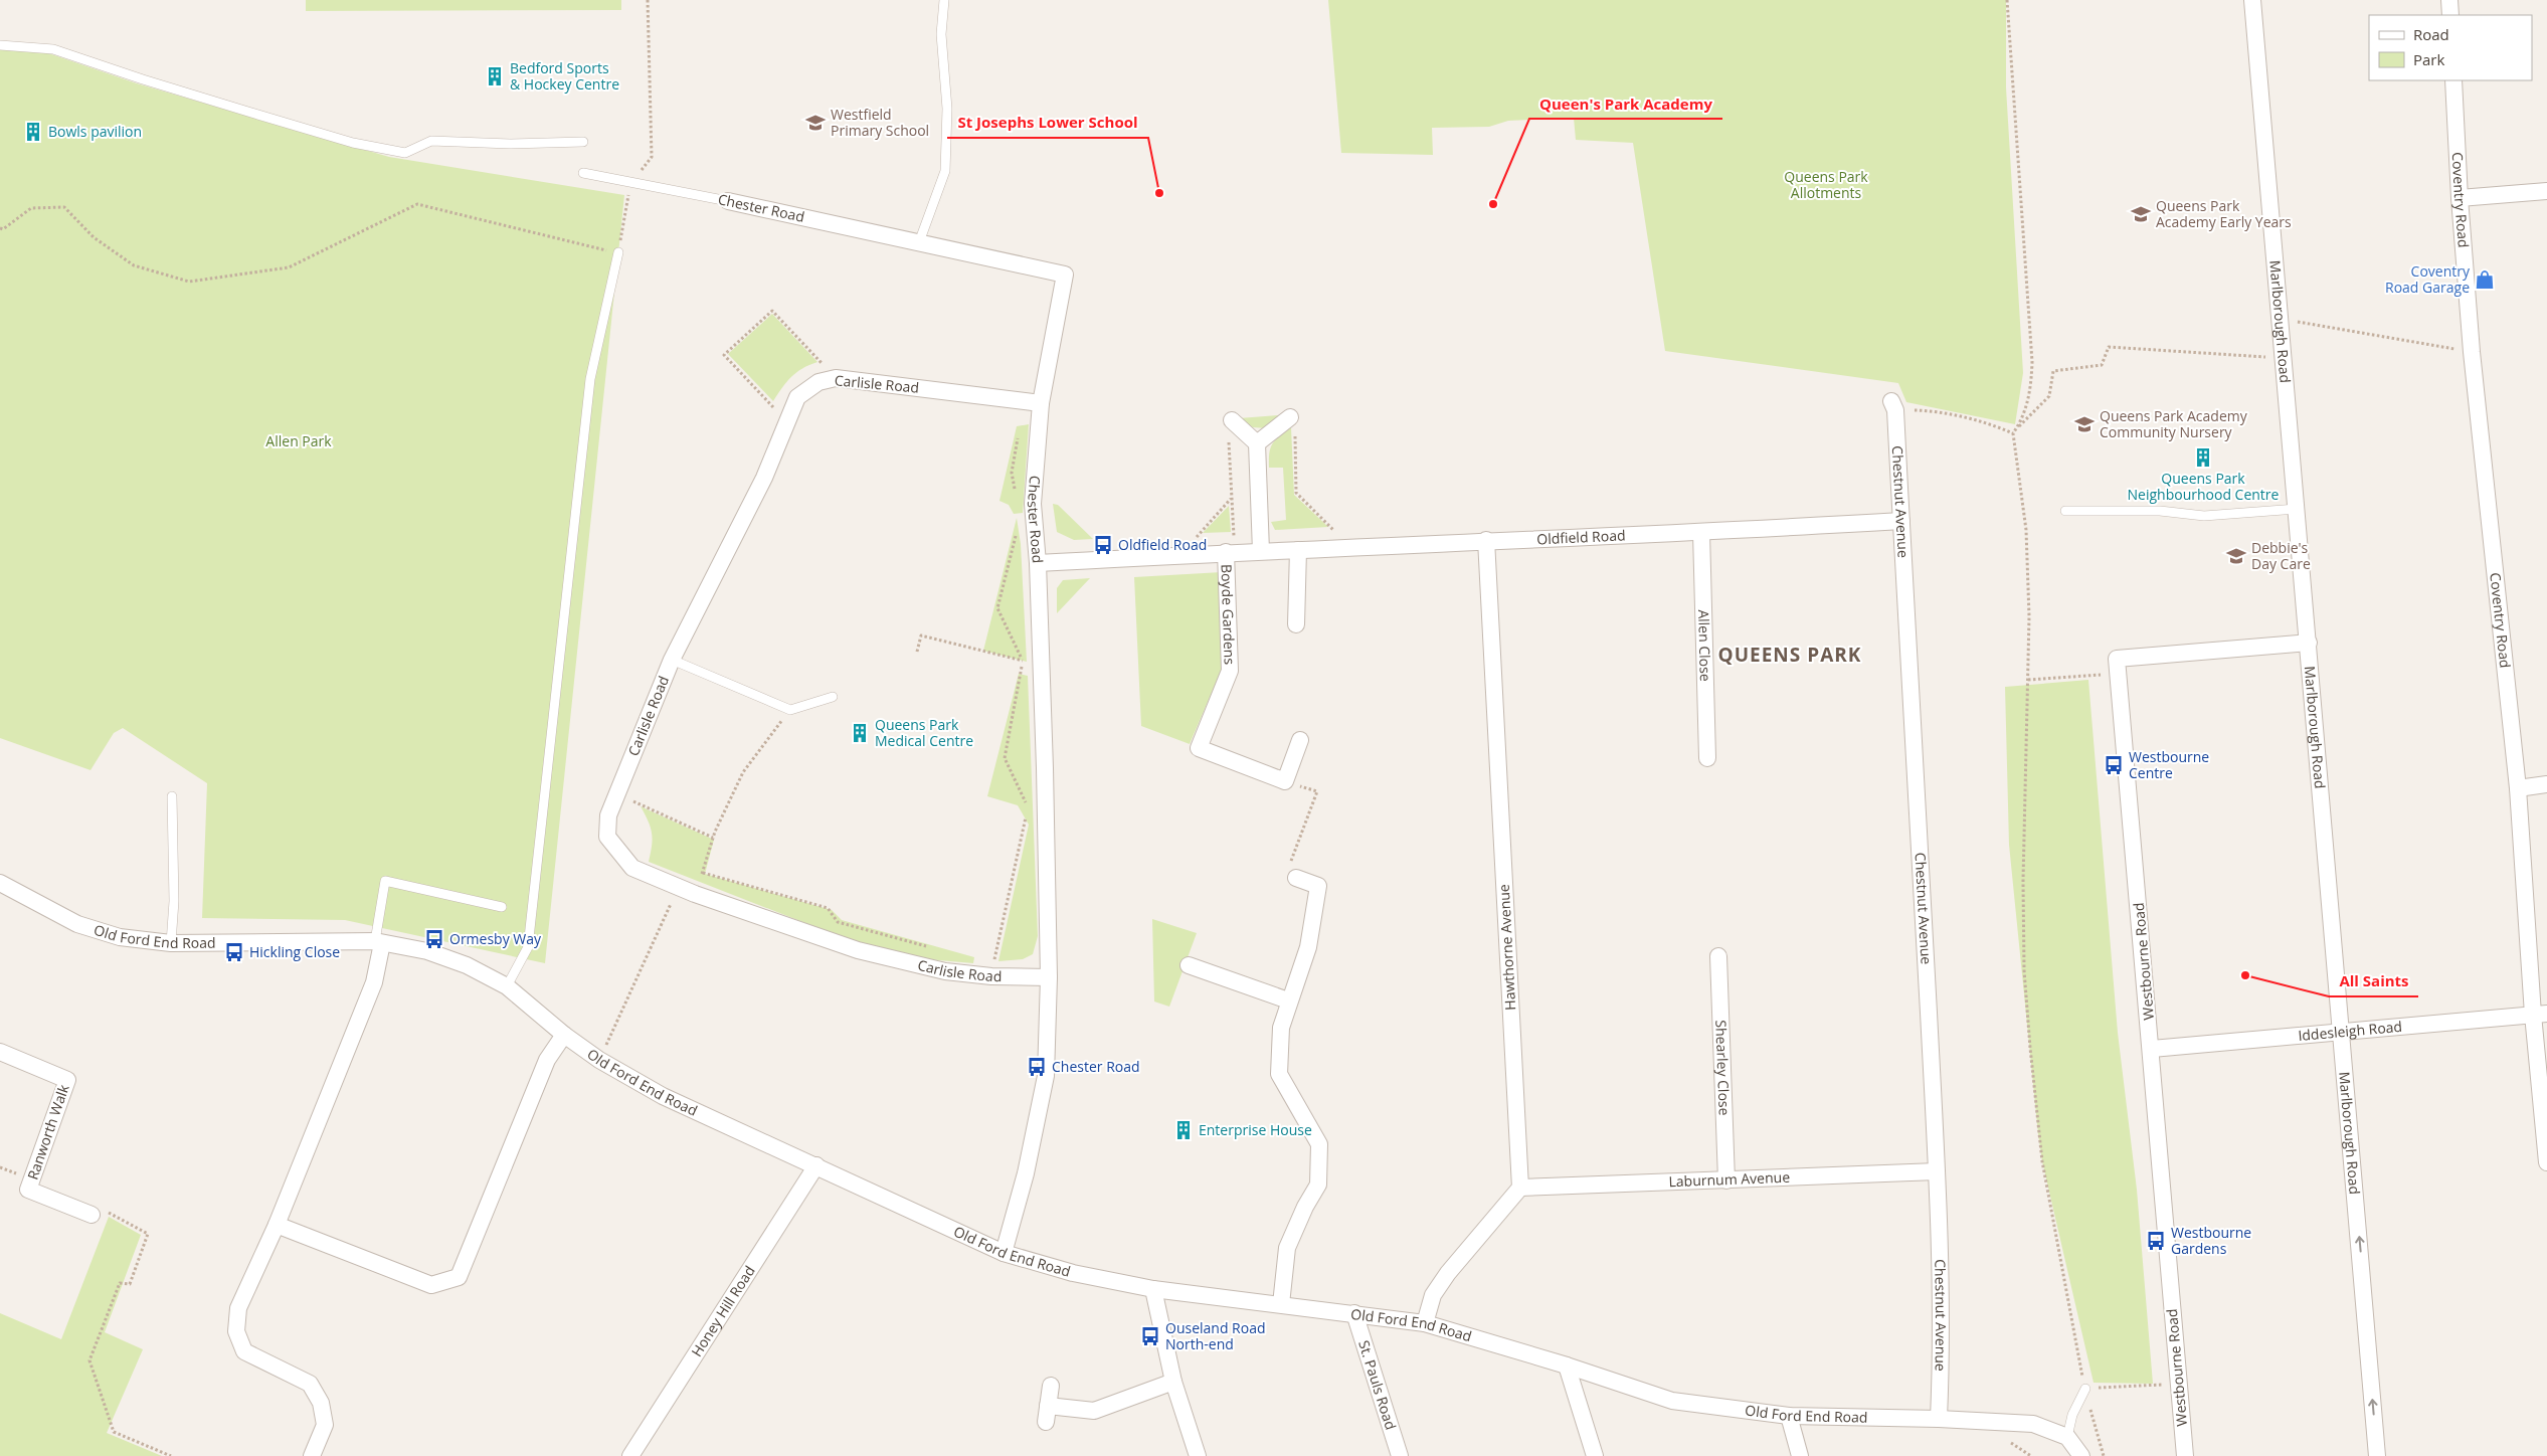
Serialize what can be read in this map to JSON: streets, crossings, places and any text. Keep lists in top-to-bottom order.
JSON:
{
  "streets": {
    "street": [
      "Coventry Road",
      "Chester Road",
      "Marlborough Road",
      "Carlisle Road",
      "Chestnut Avenue",
      "Oldfield Road",
      "Boyde Gardens",
      "Allen Close",
      "Old Ford End Road",
      "Hawthorne Avenue",
      "Westbourne Road",
      "Iddesleigh Road",
      "Shearley Close",
      "Ranworth Walk",
      "Laburnum Avenue",
      "Honey Hill Road",
      "St. Pauls Road"
    ]
  },
  "crossings": [
    ["Coventry Road", "Iddesleigh Road"],
    ["Chester Road", "Carlisle Road"],
    ["Chester Road", "Oldfield Road"],
    ["Chester Road", "Old Ford End Road"],
    ["Marlborough Road", "Iddesleigh Road"],
    ["Chestnut Avenue", "Oldfield Road"],
    ["Chestnut Avenue", "Old Ford End Road"],
    ["Chestnut Avenue", "Laburnum Avenue"],
    ["Oldfield Road", "Boyde Gardens"],
    ["Oldfield Road", "Allen Close"],
    ["Oldfield Road", "Hawthorne Avenue"],
    ["Old Ford End Road", "Honey Hill Road"],
    ["Old Ford End Road", "St. Pauls Road"],
    ["Hawthorne Avenue", "Laburnum Avenue"],
    ["Westbourne Road", "Iddesleigh Road"],
    ["Shearley Close", "Laburnum Avenue"]
  ],
  "districts": ["QUEENS PARK"],
  "parks": ["Queens Park Allotments", "Allen Park"],
  "places": {
    "building": [
      "Bedford Sports & Hockey Centre",
      "Bowls pavilion",
      "Queens Park Neighbourhood Centre",
      "Queens Park Medical Centre",
      "Enterprise House"
    ],
    "school or university": [
      "Westfield Primary School",
      "Queens Park Academy Early Years",
      "Queens Park Academy Community Nursery",
      "Debbie's Day Care"
    ],
    "other": ["St Josephs Lower School", "Queen's Park Academy", "All Saints"],
    "shop": ["Coventry Road Garage"],
    "bus stop": [
      "Oldfield Road",
      "Westbourne Centre",
      "Ormesby Way",
      "Hickling Close",
      "Chester Road",
      "Westbourne Gardens",
      "Ouseland Road North-end"
    ]
  },
  "legend": ["Road", "Park"]
}
